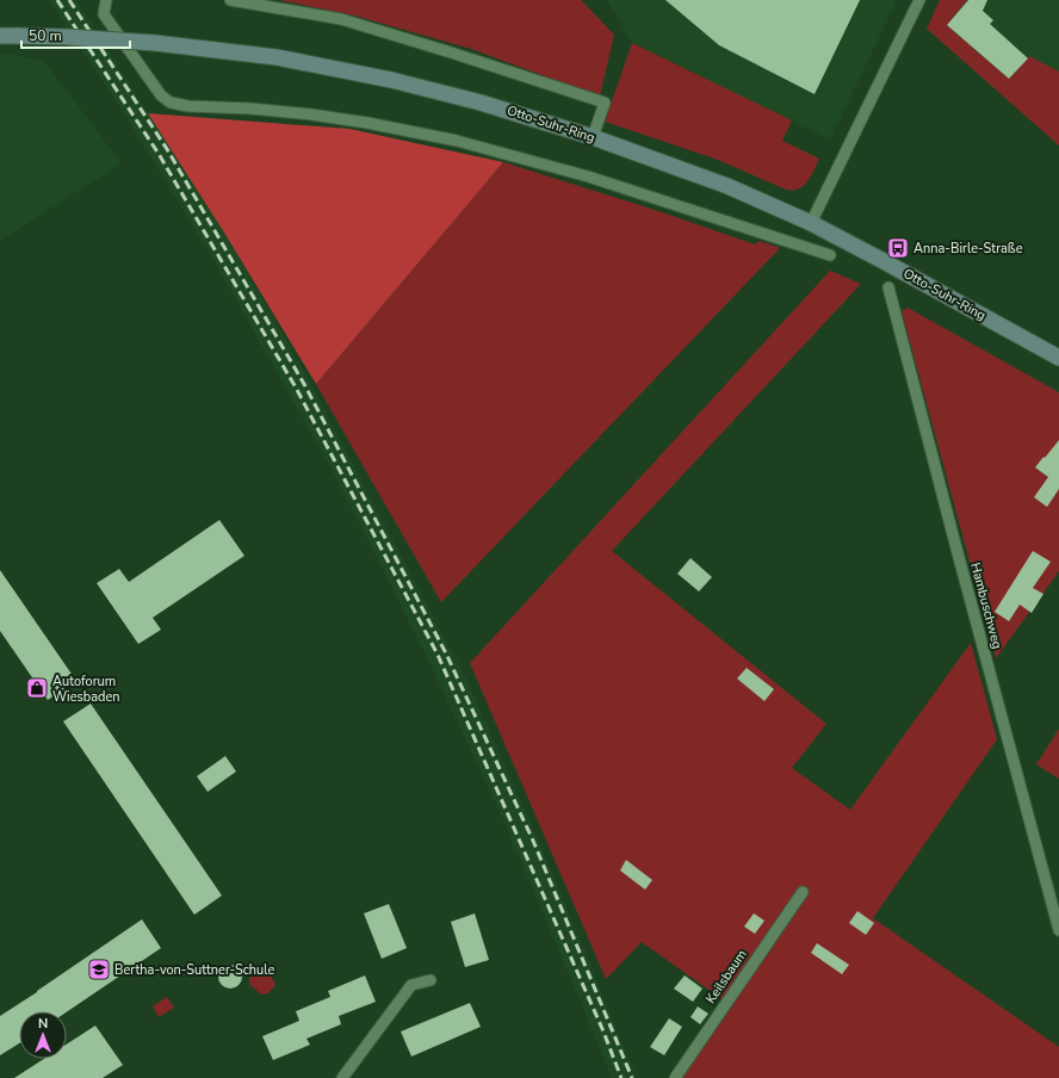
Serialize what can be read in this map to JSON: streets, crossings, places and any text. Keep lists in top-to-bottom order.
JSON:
{
  "streets": {
    "street": ["Otto-Suhr-Ring", "Hambuschweg", "Keilsbaum"]
  },
  "places": {
    "bus stop": ["Anna-Birle-Straße"],
    "shop": ["Autoforum Wiesbaden"],
    "school or university": ["Bertha-von-Suttner-Schule"]
  },
  "scale_bar": "50 m",
  "north": "top"
}
